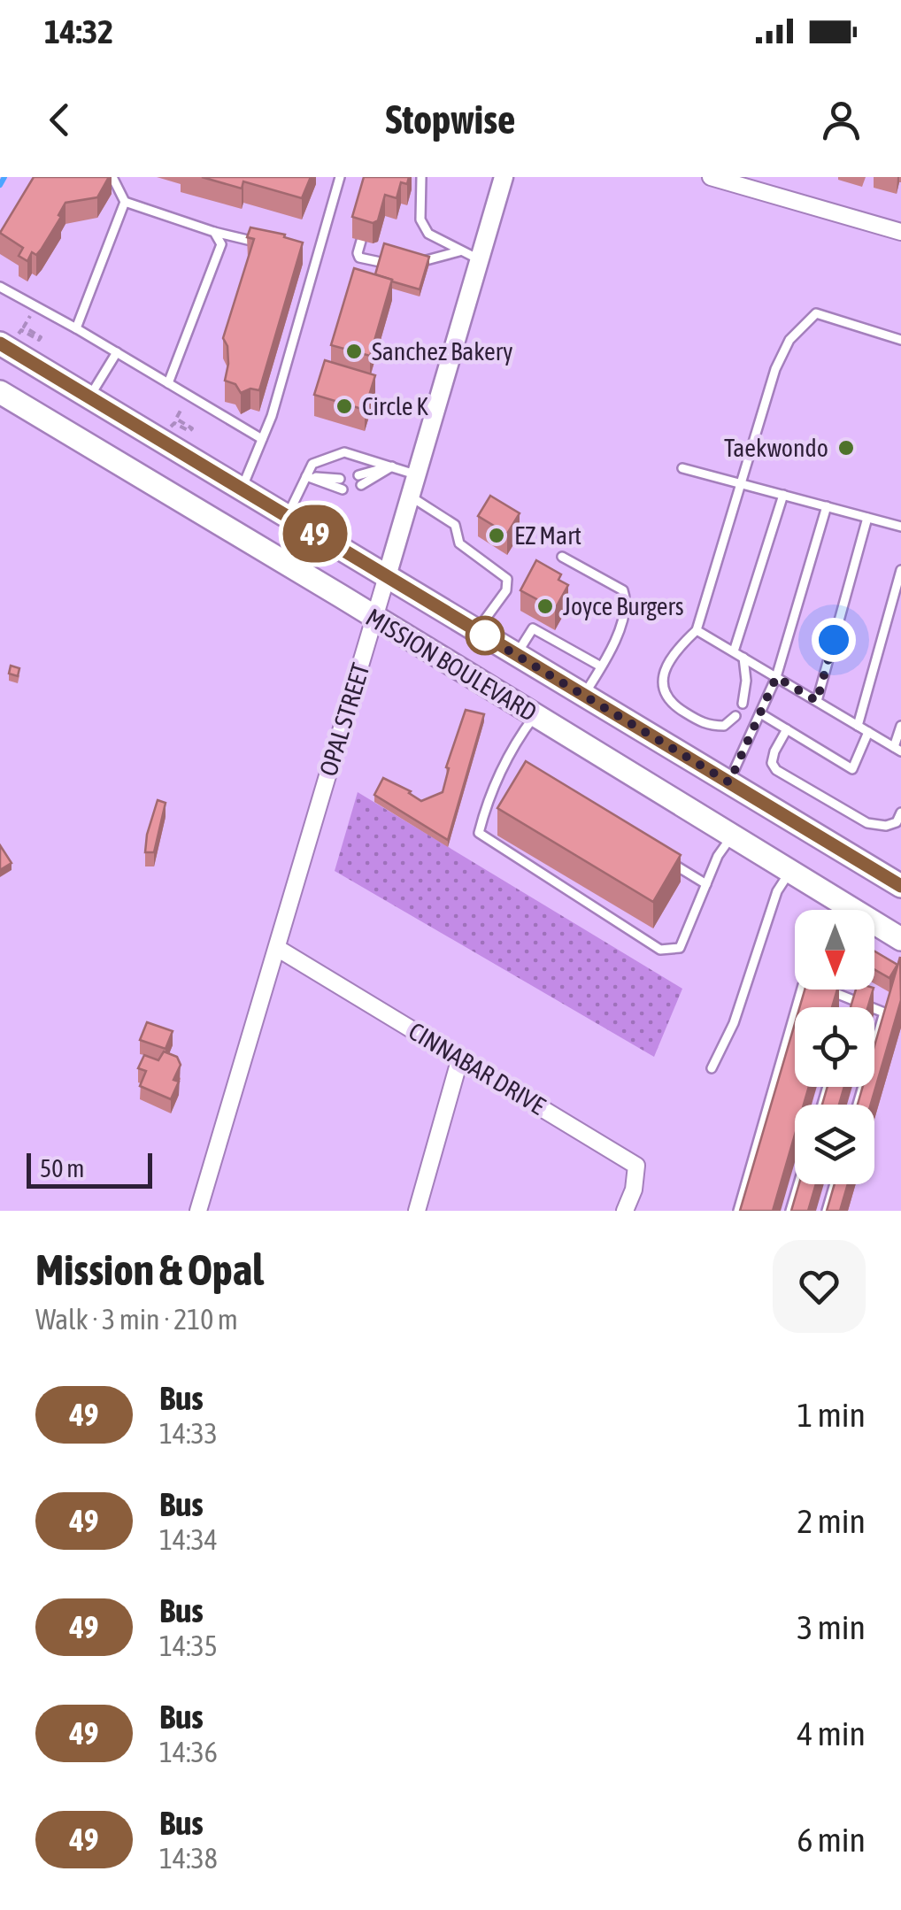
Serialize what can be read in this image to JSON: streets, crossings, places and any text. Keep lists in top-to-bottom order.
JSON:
{
  "streets": {
    "main road": ["MISSION BOULEVARD"],
    "street": ["OPAL STREET", "CINNABAR DRIVE"]
  },
  "crossings": [
    ["MISSION BOULEVARD", "OPAL STREET"],
    ["OPAL STREET", "CINNABAR DRIVE"]
  ],
  "places": [
    "Sanchez Bakery",
    "Circle K",
    "Taekwondo",
    "EZ Mart",
    "Joyce Burgers"
  ],
  "lines": ["bus line 49"],
  "scale_bar": "50 m",
  "north": "bottom",
  "page": {
    "status": "14:32",
    "header": "Stopwise",
    "on_map": "49",
    "scale": "50 m",
    "heading": ["Mission & Opal", "Walk · 3 min · 210 m"],
    "list": [
      {
        "mark": "49",
        "name": "Bus",
        "note": "14:33",
        "value": "1 min"
      },
      {
        "mark": "49",
        "name": "Bus",
        "note": "14:34",
        "value": "2 min"
      },
      {
        "mark": "49",
        "name": "Bus",
        "note": "14:35",
        "value": "3 min"
      },
      {
        "mark": "49",
        "name": "Bus",
        "note": "14:36",
        "value": "4 min"
      },
      {
        "mark": "49",
        "name": "Bus",
        "note": "14:38",
        "value": "6 min"
      }
    ]
  }
}
